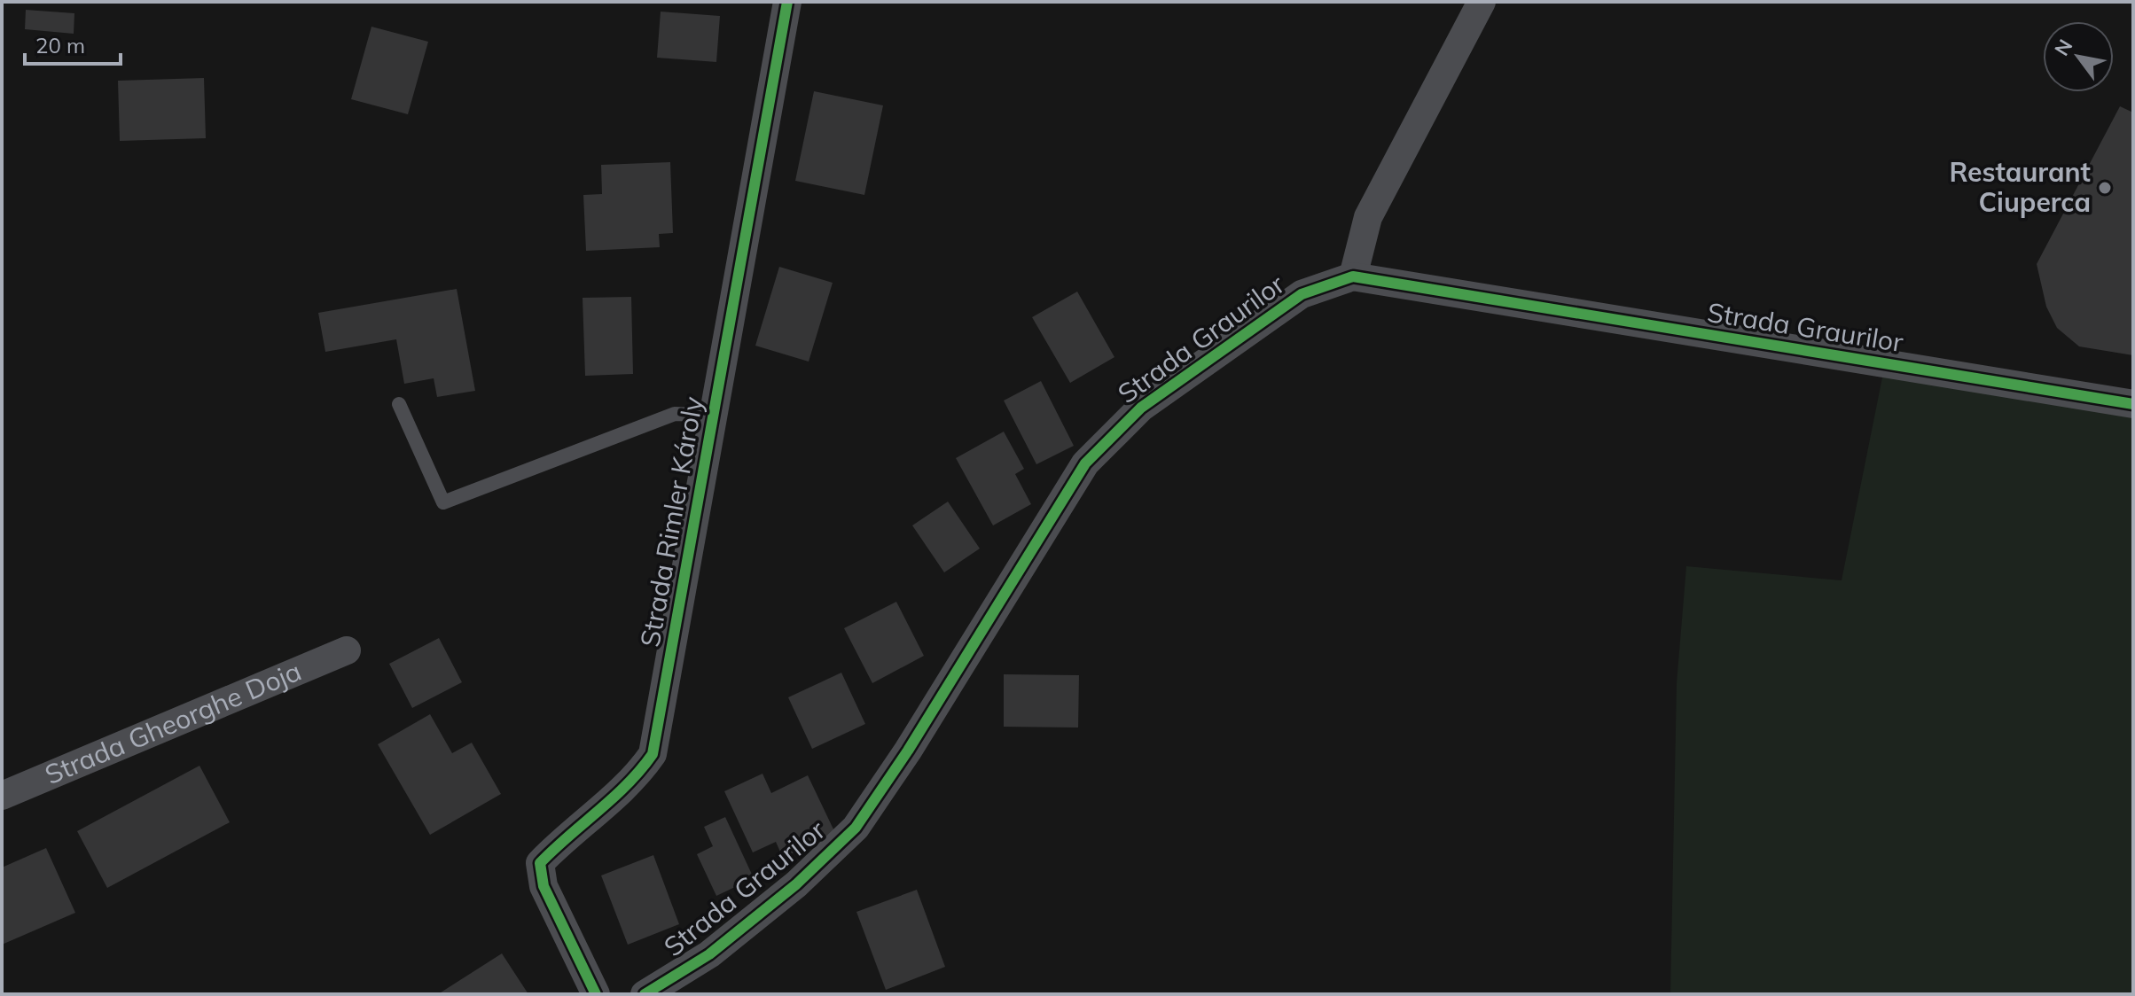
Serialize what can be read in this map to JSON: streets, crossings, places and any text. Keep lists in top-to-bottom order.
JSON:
{
  "streets": {
    "street": ["Strada Graurilor", "Strada Rimler Károly", "Strada Gheorghe Doja"]
  },
  "places": ["Restaurant Ciuperca"],
  "scale_bar": "20 m",
  "north": "top left"
}
